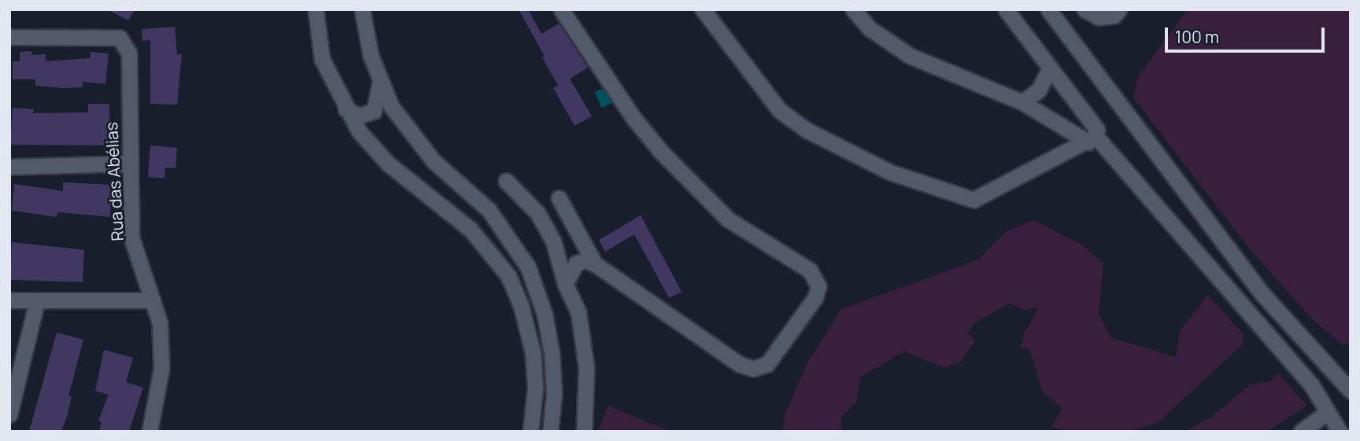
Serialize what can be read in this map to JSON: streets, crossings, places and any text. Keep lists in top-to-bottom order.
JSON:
{
  "streets": {
    "street": ["Rua das Abélias"]
  },
  "scale_bar": "100 m"
}
